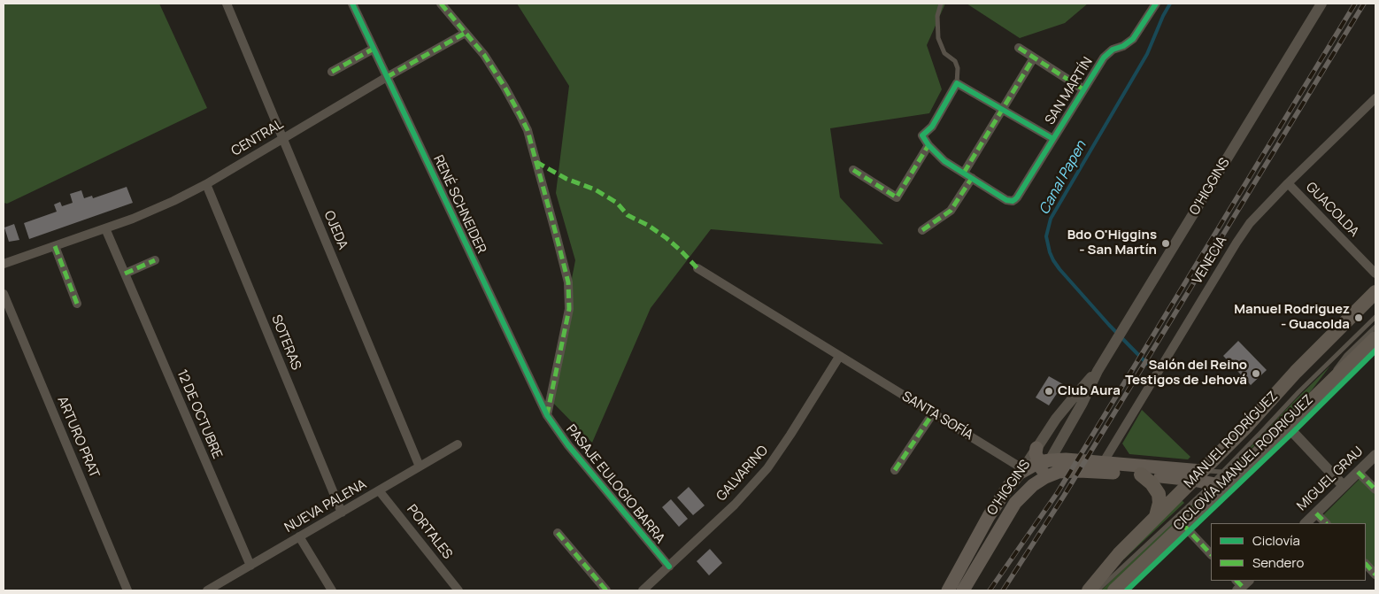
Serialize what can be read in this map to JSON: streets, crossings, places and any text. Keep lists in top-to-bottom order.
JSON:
{
  "streets": {
    "main road": ["O'HIGGINS", "MANUEL RODRÍGUEZ"],
    "street": [
      "SAN MARTÍN",
      "CENTRAL",
      "RENÉ SCHNEIDER",
      "GUACOLDA",
      "OJEDA",
      "VENECIA",
      "SOTERAS",
      "12 DE OCTUBRE",
      "SANTA SOFÍA",
      "ARTURO PRAT",
      "GALVARINO",
      "MIGUEL GRAU",
      "PASAJE EULOGIO BARRA",
      "NUEVA PALENA",
      "PORTALES"
    ],
    "cycle path": ["CICLOVÍA MANUEL RODRIGUEZ"]
  },
  "crossings": [
    ["CENTRAL", "RENÉ SCHNEIDER"],
    ["CENTRAL", "OJEDA"],
    ["CENTRAL", "SOTERAS"],
    ["CENTRAL", "12 DE OCTUBRE"],
    ["O'HIGGINS", "SANTA SOFÍA"],
    ["RENÉ SCHNEIDER", "PASAJE EULOGIO BARRA"],
    ["GUACOLDA", "VENECIA"],
    ["OJEDA", "NUEVA PALENA"],
    ["SOTERAS", "NUEVA PALENA"],
    ["12 DE OCTUBRE", "NUEVA PALENA"],
    ["SANTA SOFÍA", "GALVARINO"],
    ["GALVARINO", "PASAJE EULOGIO BARRA"],
    ["NUEVA PALENA", "PORTALES"]
  ],
  "water": ["Canal Papen"],
  "places": [
    "Bdo O'Higgins - San Martín",
    "Manuel Rodriguez - Guacolda",
    "Salón del Reino Testigos de Jehová",
    "Club Aura"
  ],
  "legend": ["Ciclovía", "Sendero"]
}
